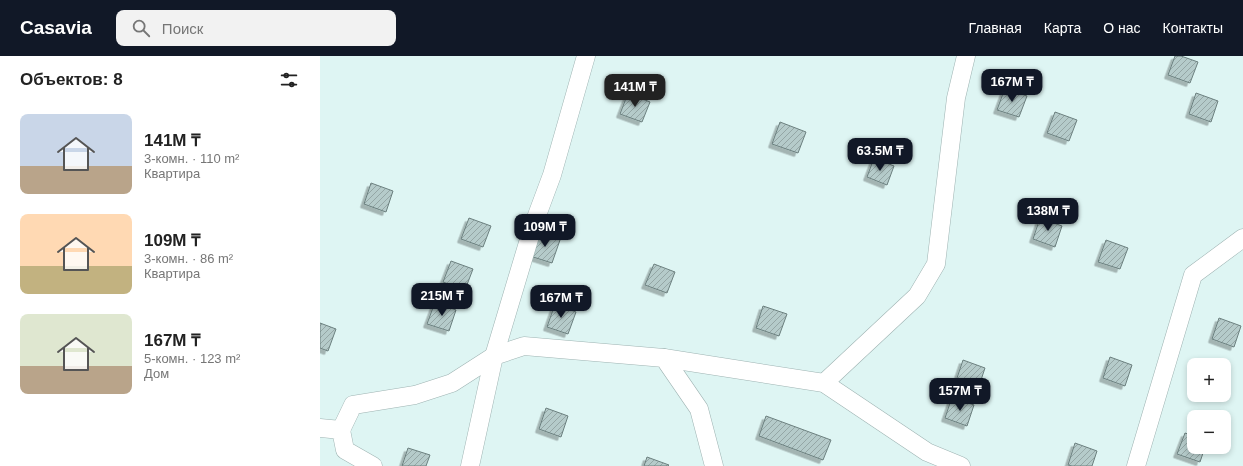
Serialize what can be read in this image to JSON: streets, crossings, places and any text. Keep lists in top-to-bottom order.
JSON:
{
  "page": {
    "header": "Casavia",
    "search": "Поиск",
    "nav": [
      "Главная",
      "Карта",
      "О нас",
      "Контакты"
    ],
    "heading": "Объектов: 8",
    "price": [
      "167M ₸",
      "141M ₸",
      "63.5M ₸",
      "138M ₸",
      "109M ₸",
      "215M ₸",
      "167M ₸",
      "157M ₸"
    ],
    "list": [
      {
        "name": "141M ₸",
        "note": "3-комн. · 110 m² · Квартира"
      },
      {
        "name": "109M ₸",
        "note": "3-комн. · 86 m² · Квартира"
      },
      {
        "name": "167M ₸",
        "note": "5-комн. · 123 m² · Дом"
      }
    ],
    "map_buttons": ["+", "−"]
  }
}
